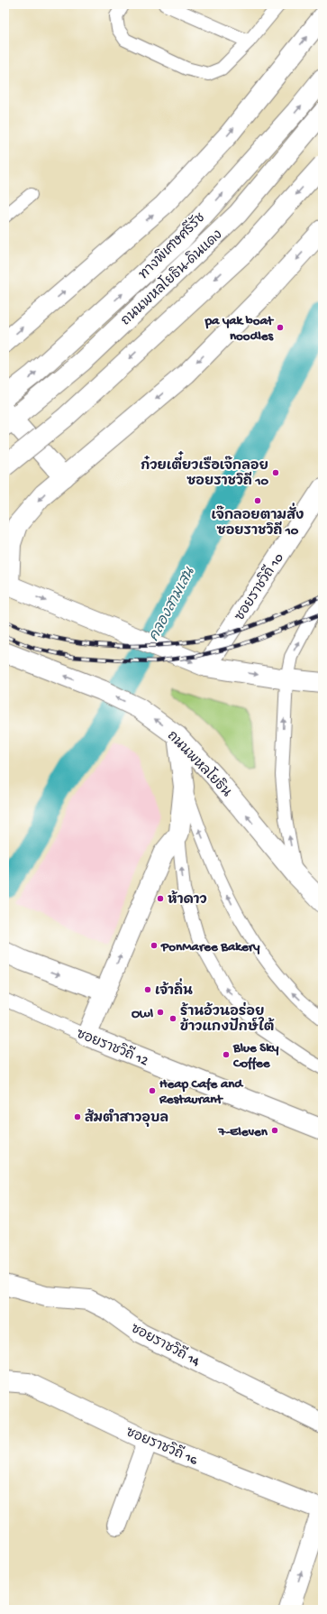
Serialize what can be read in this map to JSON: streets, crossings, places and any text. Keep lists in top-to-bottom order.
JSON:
{
  "streets": {
    "main road": [
      "ทางพิเศษศรีรัช",
      "ถนนพหลโยธิน-ดินแดง",
      "ซอยราชวิถี 10",
      "ถนนพหลโยธิน",
      "ซอยราชวิถี 12",
      "ซอยราชวิถี 14",
      "ซอยราชวิถี 16"
    ]
  },
  "one_way": ["ซอยราชวิถี 10"],
  "water": ["คลองสามเสน"],
  "places": [
    "pa yak boat noodles",
    "ก๋วยเตี๋ยวเรือเจ๊กลอย ซอยราชวิถี 10",
    "เจ๊กลอยตามสั่ง ซอยราชวิถี 10",
    "ห้าดาว",
    "PonMaree Bakery",
    "เจ้าถิ่น",
    "Owl",
    "ร้านอ้วนอร่อย ข้าวแกงปักษ์ใต้",
    "Blue Sky Coffee",
    "Heap Cafe and Restaurant",
    "ส้มตำสาวอุบล",
    "7-Eleven"
  ]
}
